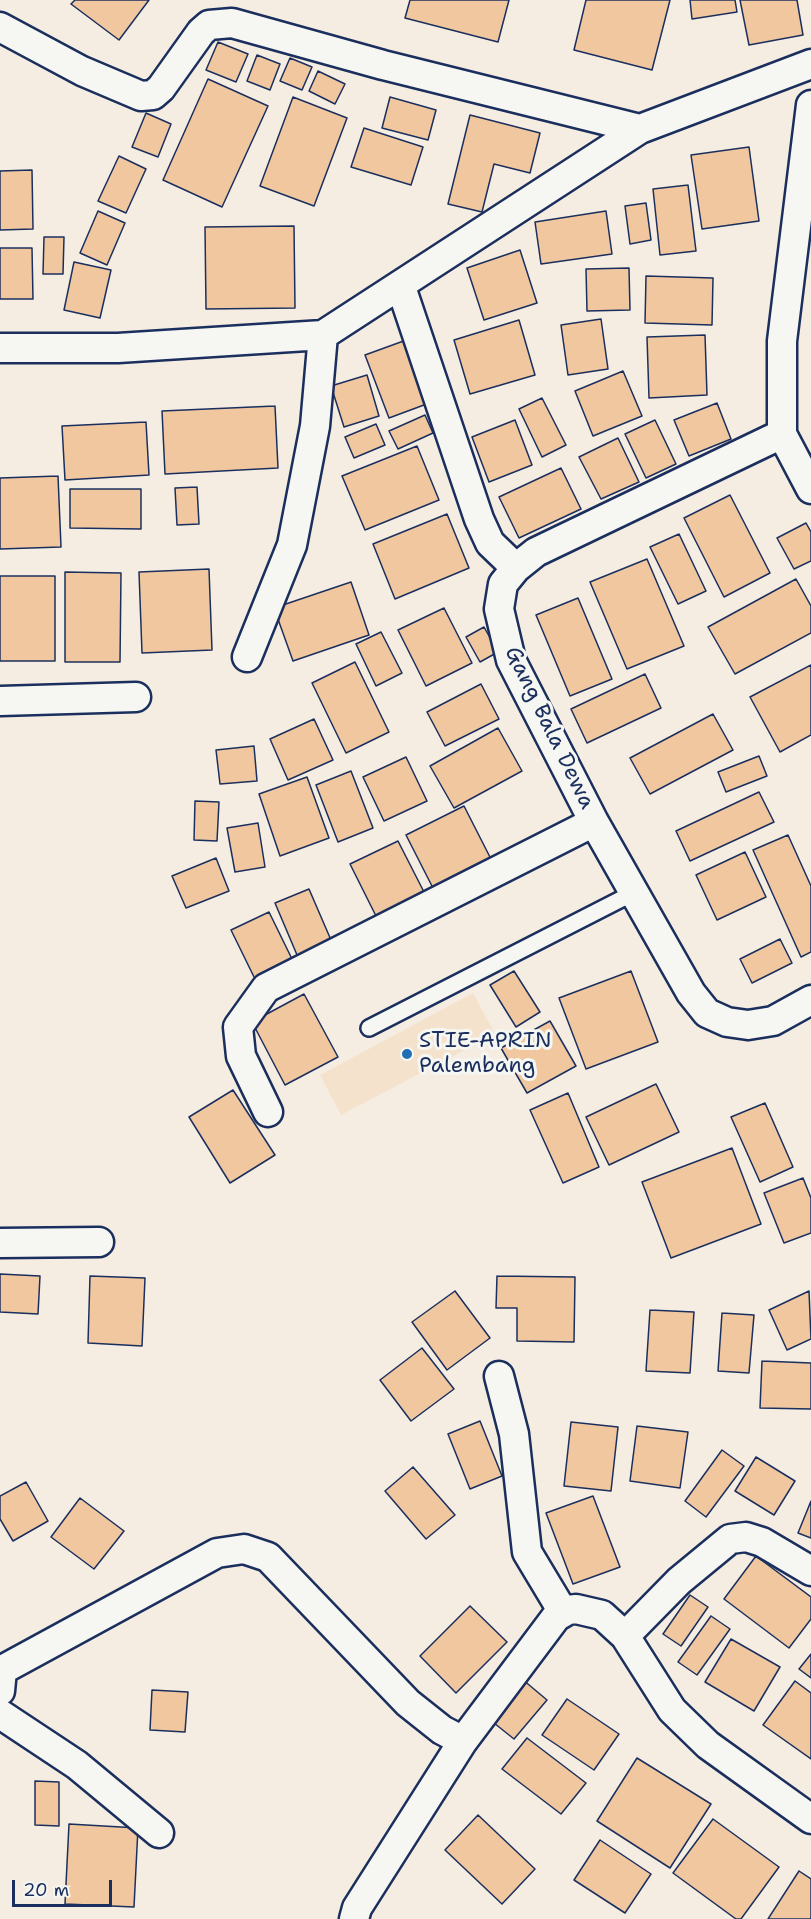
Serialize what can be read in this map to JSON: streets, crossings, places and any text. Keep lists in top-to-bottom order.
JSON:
{
  "streets": {
    "street": ["Gang Bala Dewa"]
  },
  "places": ["STIE-APRIN Palembang"],
  "scale_bar": "20 m"
}
